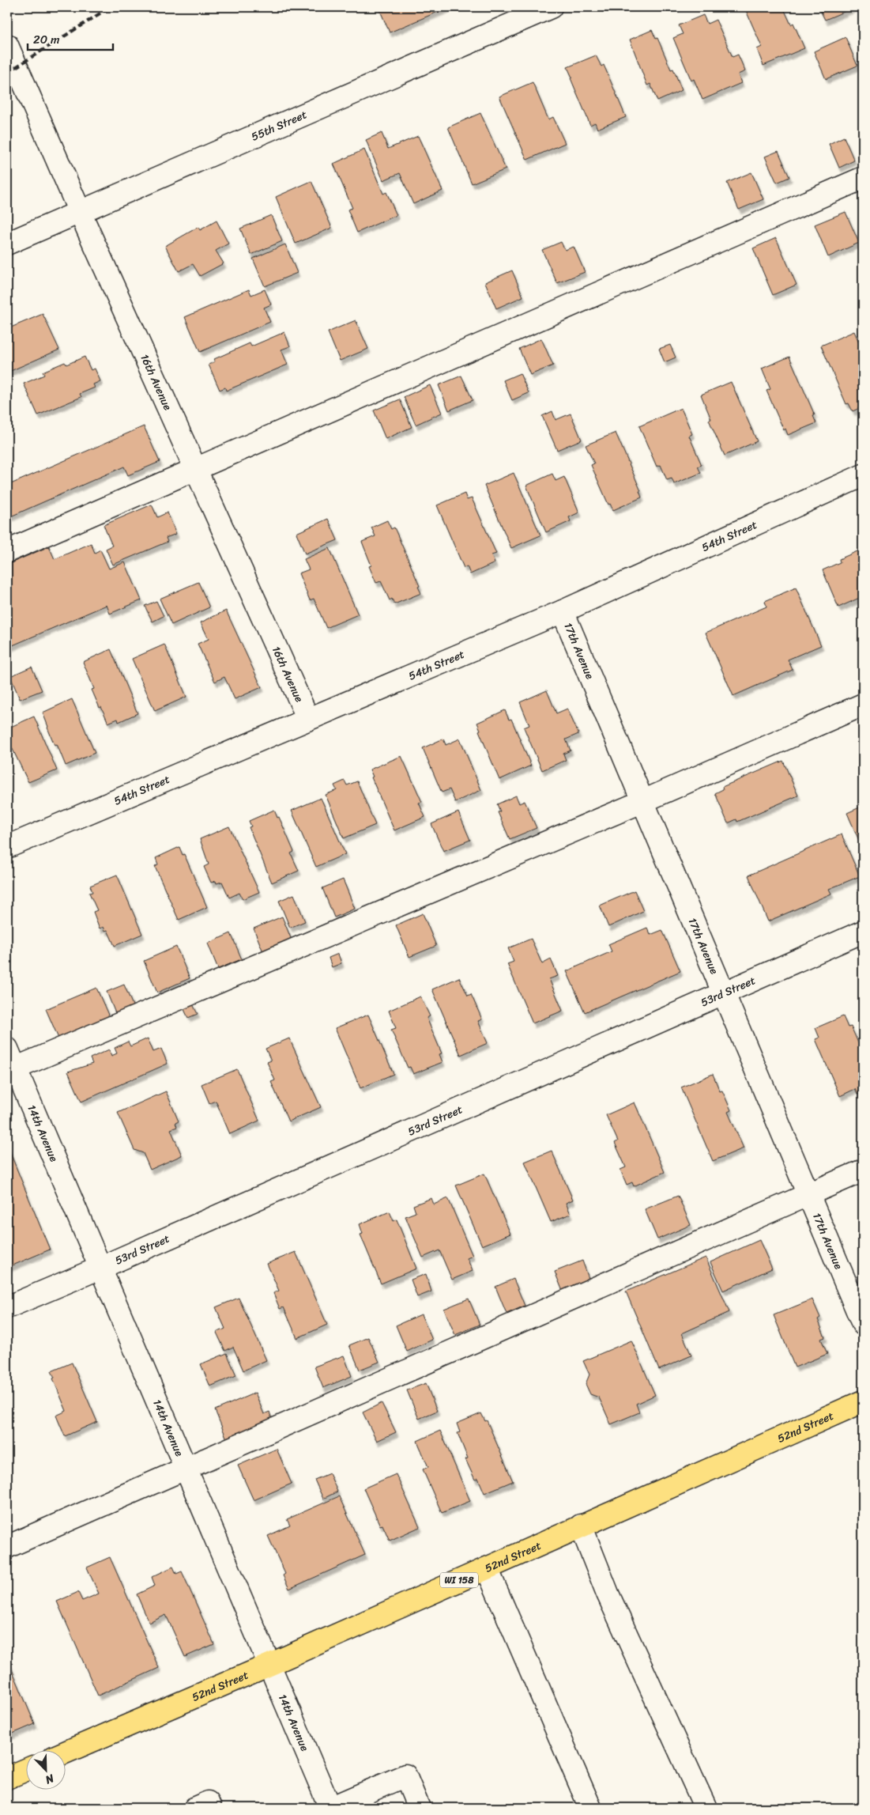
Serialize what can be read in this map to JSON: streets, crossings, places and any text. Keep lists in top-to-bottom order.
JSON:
{
  "streets": {
    "main road": ["52nd Street", "WI 158"],
    "street": [
      "55th Street",
      "16th Avenue",
      "54th Street",
      "17th Avenue",
      "53rd Street",
      "14th Avenue"
    ]
  },
  "crossings": [
    ["55th Street", "16th Avenue"],
    ["16th Avenue", "54th Street"],
    ["54th Street", "17th Avenue"],
    ["17th Avenue", "53rd Street"],
    ["53rd Street", "14th Avenue"],
    ["14th Avenue", "52nd Street"]
  ],
  "scale_bar": "20 m",
  "north": "bottom right"
}
